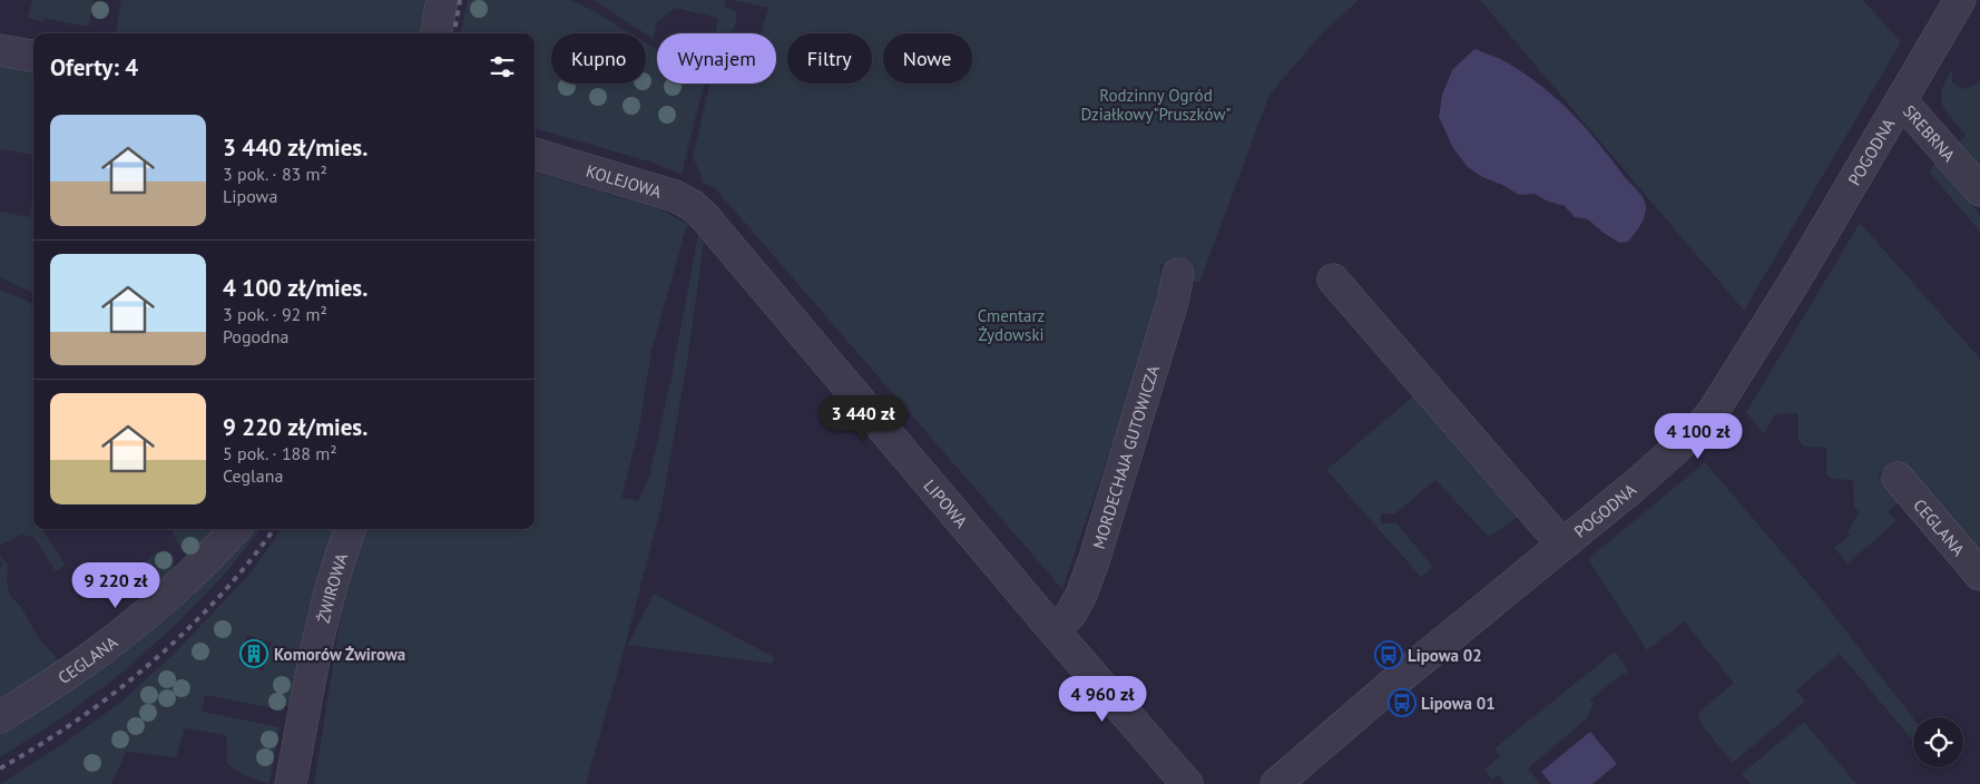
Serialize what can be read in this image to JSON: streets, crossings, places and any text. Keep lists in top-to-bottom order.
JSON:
{
  "streets": {
    "street": [
      "SREBRNA",
      "POGODNA",
      "KOLEJOWA",
      "MORDECHAJA GUTOWICZA",
      "LIPOWA",
      "CEGLANA",
      "ŻWIROWA"
    ]
  },
  "crossings": [
    ["SREBRNA", "POGODNA"],
    ["KOLEJOWA", "LIPOWA"],
    ["MORDECHAJA GUTOWICZA", "LIPOWA"]
  ],
  "parks": ["Rodzinny Ogród Działkowy\"Pruszków\"", "Cmentarz Żydowski"],
  "places": {
    "building": ["Komorów Żwirowa"],
    "bus stop": ["Lipowa 02", "Lipowa 01"]
  },
  "page": {
    "chip": [
      "Kupno",
      "Wynajem",
      "Filtry",
      "Nowe"
    ],
    "heading": "Oferty: 4",
    "list": [
      {
        "name": "3 440 zł/mies.",
        "note": "3 pok. · 83 m² · Lipowa"
      },
      {
        "name": "4 100 zł/mies.",
        "note": "3 pok. · 92 m² · Pogodna"
      },
      {
        "name": "9 220 zł/mies.",
        "note": "5 pok. · 188 m² · Ceglana"
      }
    ],
    "price": [
      "3 440 zł",
      "4 100 zł",
      "9 220 zł",
      "4 960 zł"
    ]
  }
}
